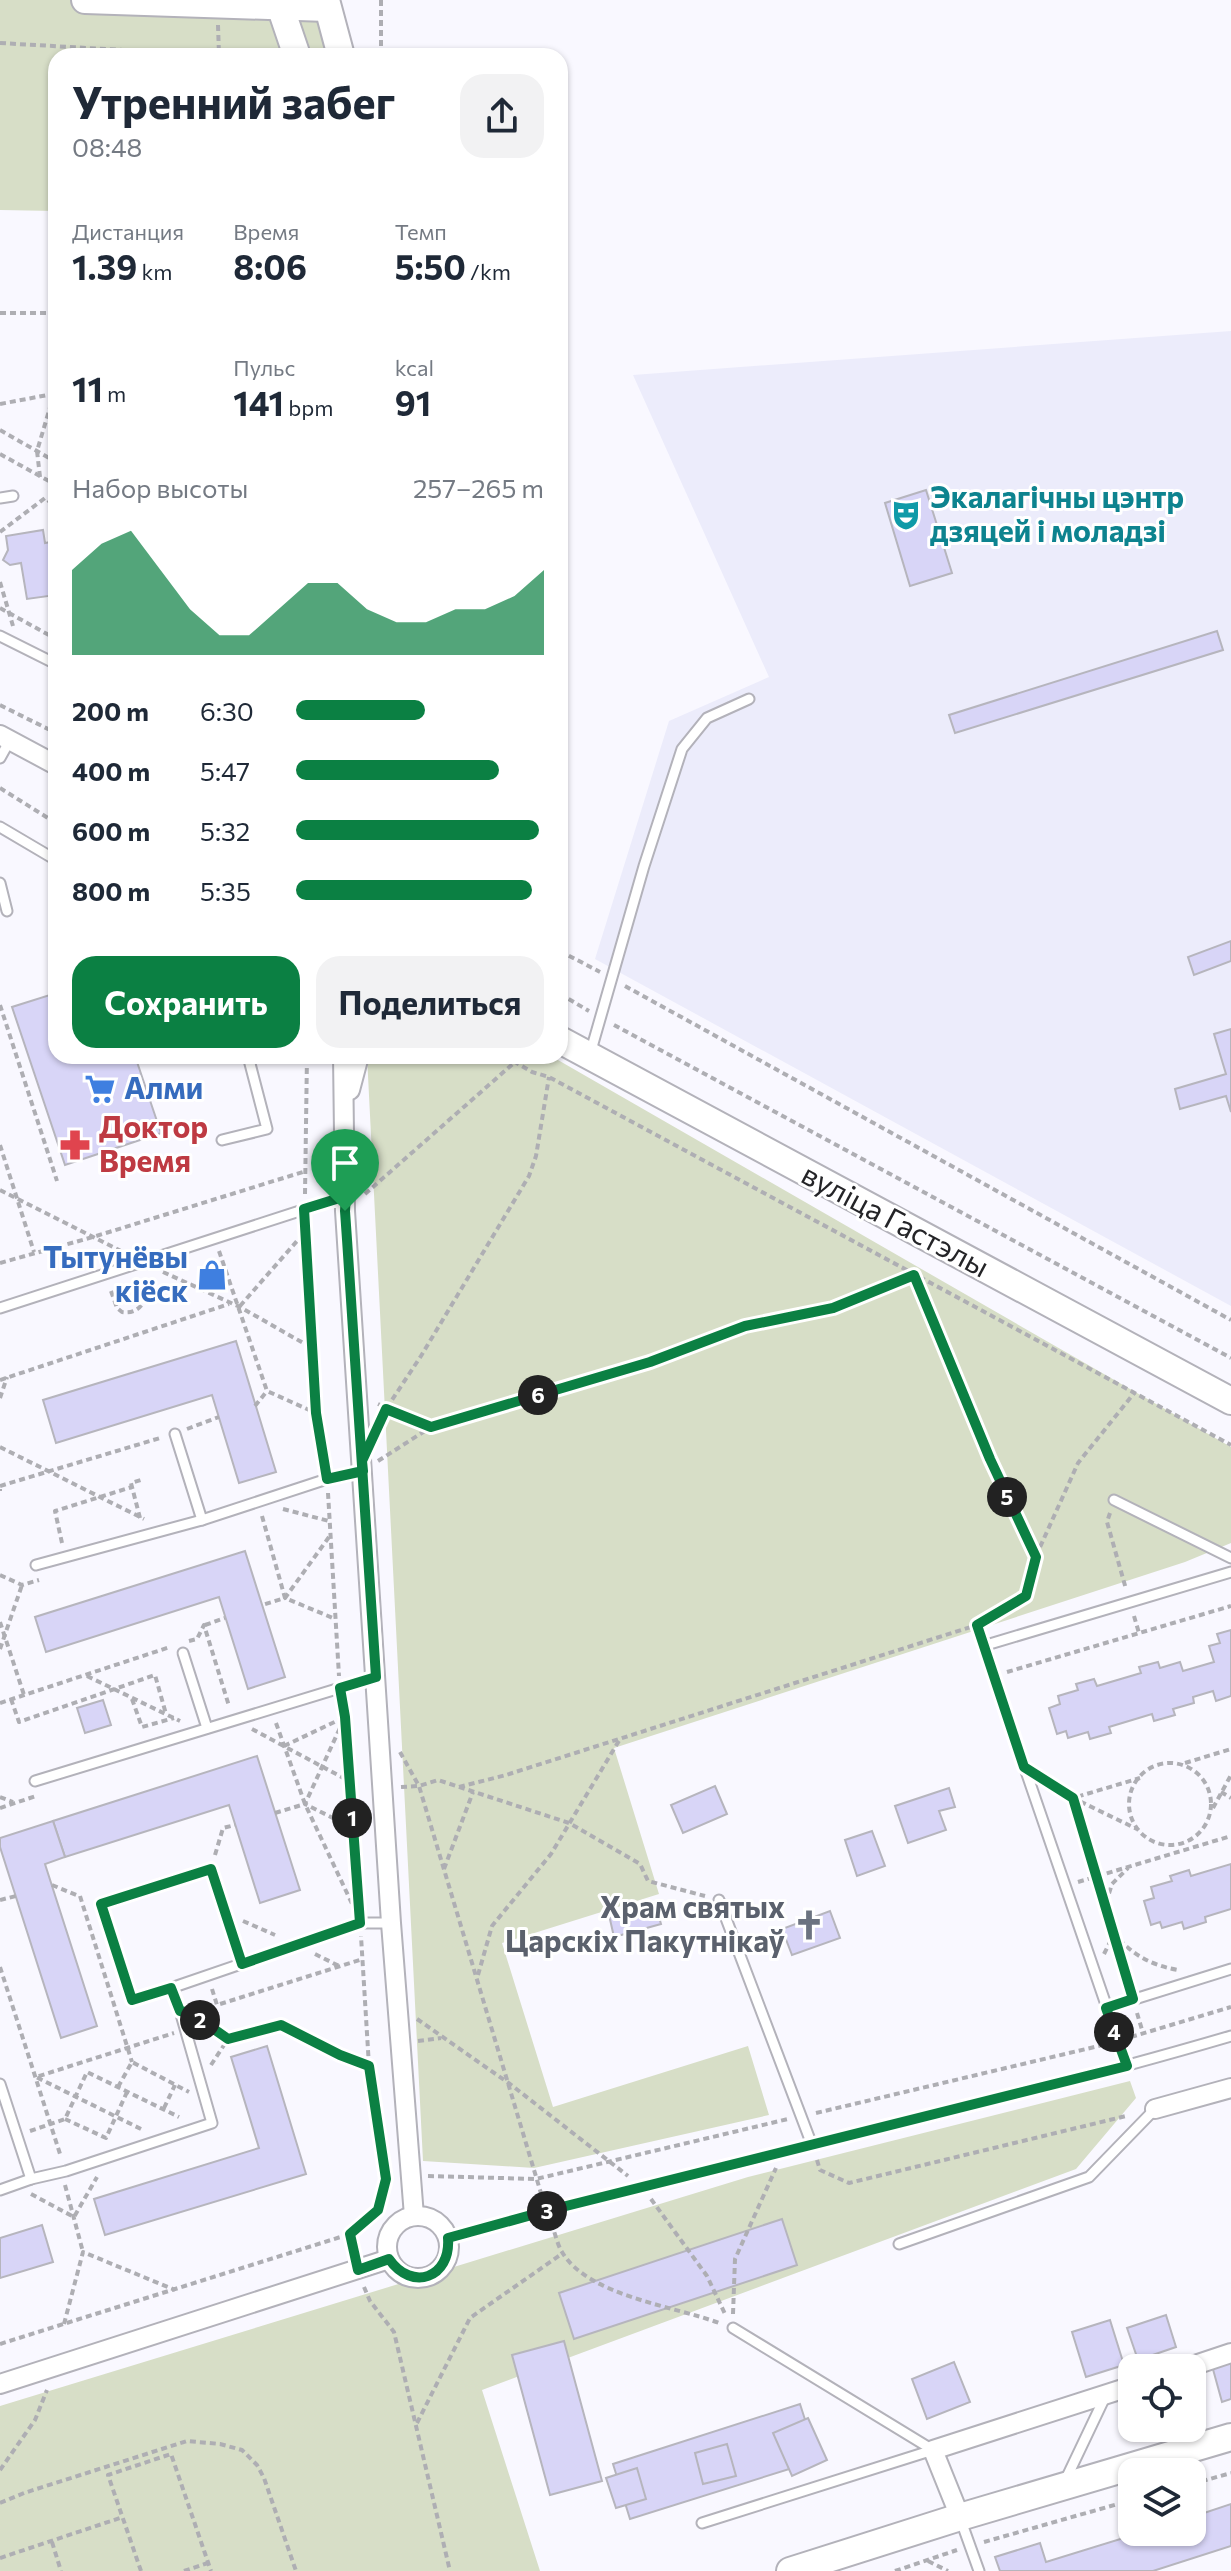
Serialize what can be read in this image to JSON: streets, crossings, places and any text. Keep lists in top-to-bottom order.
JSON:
{
  "streets": {
    "main road": ["вуліца Гастэлы"]
  },
  "places": {
    "theatre": ["Экалагічны цэнтр дзяцей і моладзі"],
    "supermarket": ["Алми"],
    "pharmacy": ["Доктор Время"],
    "shop": ["Тытунёвы кіёск"],
    "church": ["Храм святых Царскіх Пакутнікаў"]
  },
  "page": {
    "heading": ["Утренний забег", "08:48"],
    "stats": [
      ["Дистанция", "1.39 km"],
      ["Время", "8:06"],
      ["Темп", "5:50 /km"],
      ["11 m"],
      ["Пульс", "141 bpm"],
      ["kcal", "91"]
    ],
    "chart": ["Набор высоты", "257–265 m"],
    "list": [
      {
        "name": "200 m",
        "note": "6:30"
      },
      {
        "name": "400 m",
        "note": "5:47"
      },
      {
        "name": "600 m",
        "note": "5:32"
      },
      {
        "name": "800 m",
        "note": "5:35"
      }
    ],
    "buttons": ["Сохранить", "Поделиться"],
    "pins": [
      "6",
      "5",
      "1",
      "2",
      "4",
      "3"
    ]
  }
}
